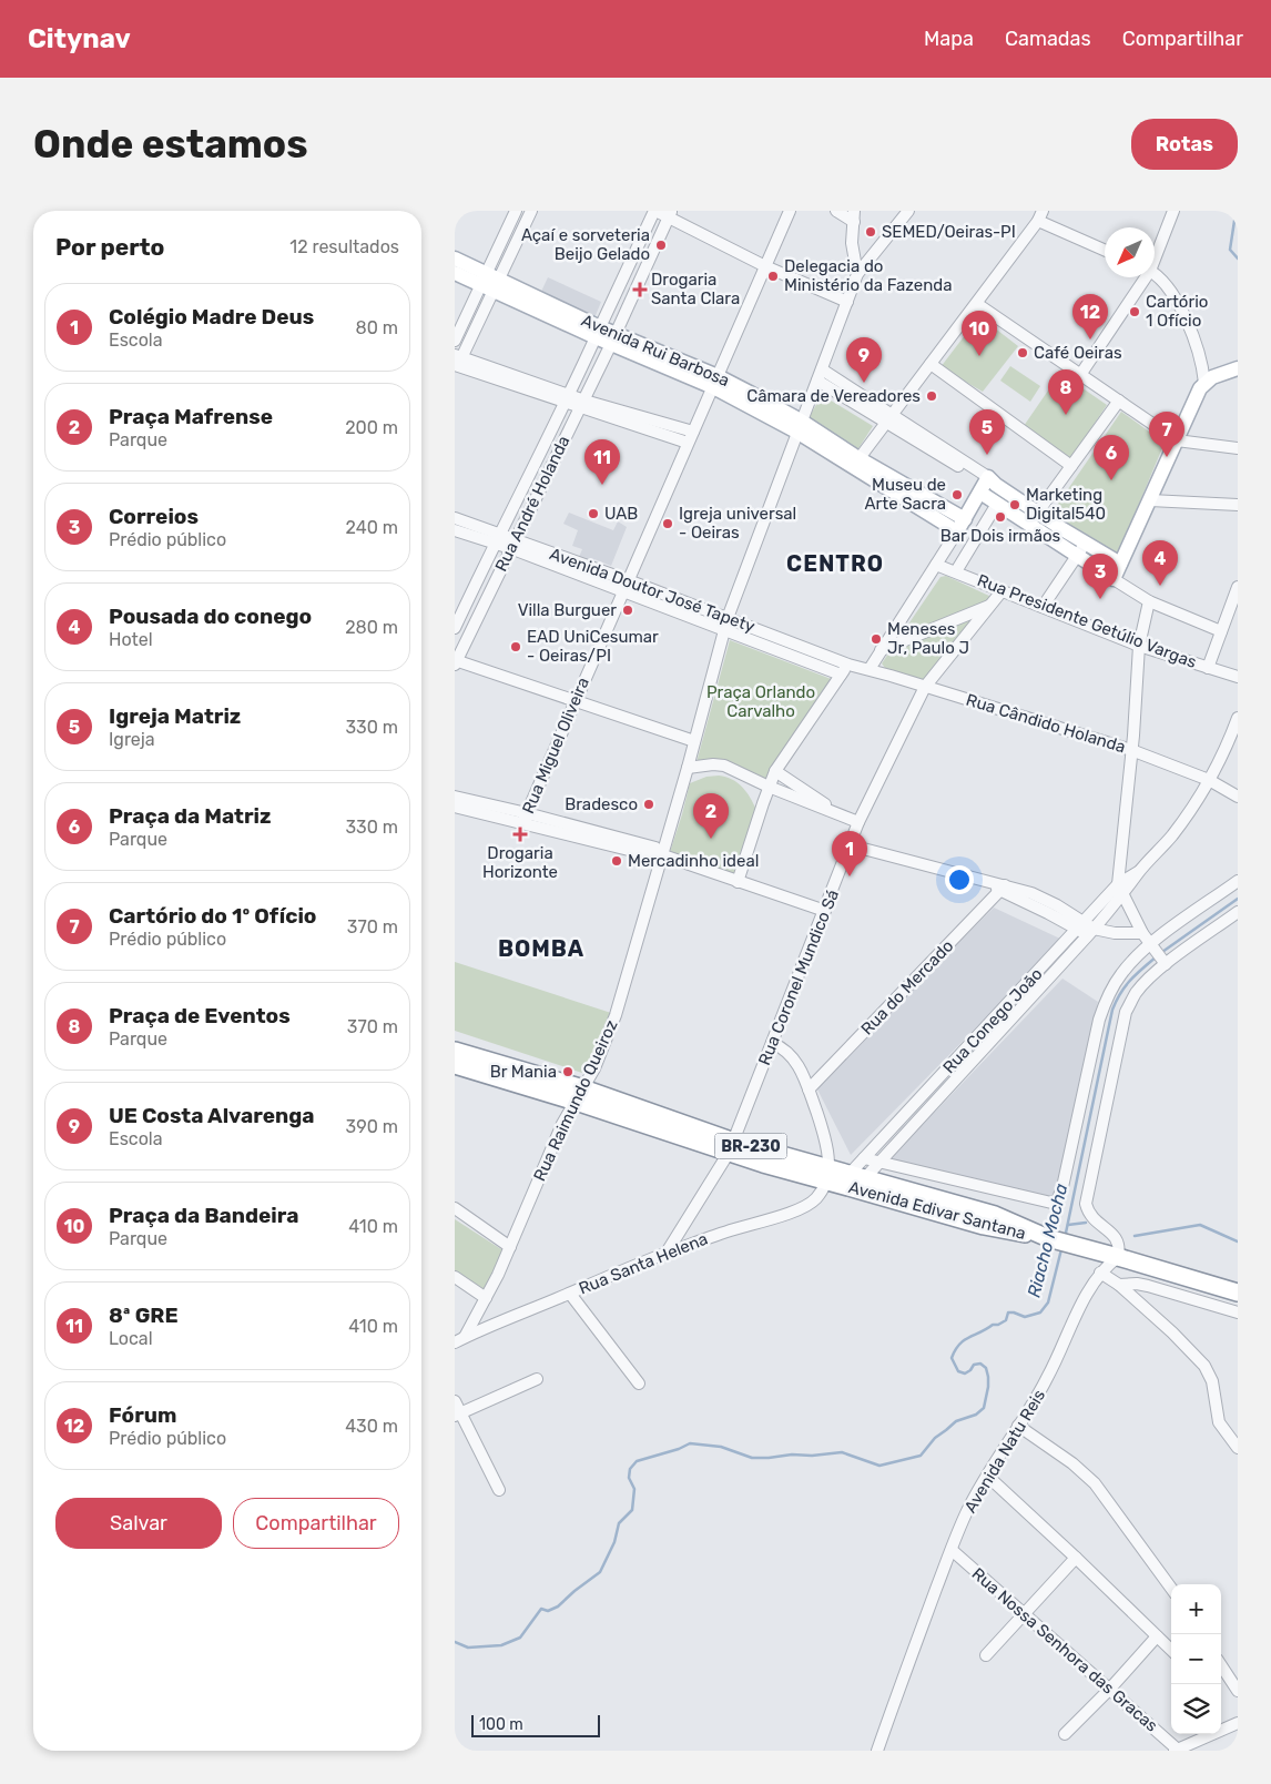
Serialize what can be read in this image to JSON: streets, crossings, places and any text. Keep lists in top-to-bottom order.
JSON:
{
  "streets": {
    "highway": ["BR-230", "Avenida Edivar Santana"],
    "main road": ["Avenida Rui Barbosa"],
    "street": [
      "Rua André Holanda",
      "Avenida Doutor José Tapety",
      "Rua Presidente Getúlio Vargas",
      "Rua Cândido Holanda",
      "Rua Miguel Oliveira",
      "Rua Coronel Mundico Sá",
      "Rua do Mercado",
      "Rua Conego João",
      "Rua Raimundo Queiroz",
      "Rua Santa Helena",
      "Avenida Natu Reis",
      "Rua Nossa Senhora das Gracas"
    ]
  },
  "crossings": [
    ["Avenida Rui Barbosa", "Rua André Holanda"],
    ["Avenida Rui Barbosa", "Rua Miguel Oliveira"],
    ["Avenida Rui Barbosa", "Rua Raimundo Queiroz"],
    ["Rua André Holanda", "Avenida Doutor José Tapety"],
    ["Avenida Doutor José Tapety", "Rua Cândido Holanda"],
    ["Avenida Doutor José Tapety", "Rua Miguel Oliveira"],
    ["Avenida Doutor José Tapety", "Rua Raimundo Queiroz"],
    ["Rua Presidente Getúlio Vargas", "Rua Coronel Mundico Sá"],
    ["Rua Cândido Holanda", "Rua Coronel Mundico Sá"],
    ["Rua Cândido Holanda", "Rua Conego João"],
    ["Rua Coronel Mundico Sá", "Avenida Edivar Santana"],
    ["Rua Coronel Mundico Sá", "Rua Santa Helena"],
    ["Rua Conego João", "Avenida Edivar Santana"],
    ["Rua Raimundo Queiroz", "Avenida Edivar Santana"],
    ["Rua Raimundo Queiroz", "Rua Santa Helena"],
    ["BR-230", "Avenida Edivar Santana"],
    ["BR-230", "Avenida Natu Reis"],
    ["Avenida Edivar Santana", "Rua Santa Helena"],
    ["Avenida Edivar Santana", "Avenida Natu Reis"],
    ["Avenida Natu Reis", "Rua Nossa Senhora das Gracas"]
  ],
  "districts": ["CENTRO", "BOMBA"],
  "water": ["Riacho Mocha"],
  "parks": ["Praça Orlando Carvalho"],
  "places": {
    "other": [
      "SEMED/Oeiras-PI",
      "Açaí e sorveteria Beijo Gelado",
      "Delegacia do Ministério da Fazenda",
      "Cartório 1 Ofício",
      "Café Oeiras",
      "Câmara de Vereadores",
      "Museu de Arte Sacra",
      "Marketing Digital540",
      "UAB",
      "Bar Dois irmãos",
      "Igreja universal - Oeiras",
      "Villa Burguer",
      "Meneses Jr, Paulo J",
      "EAD UniCesumar - Oeiras/PI",
      "Bradesco",
      "Mercadinho ideal",
      "Br Mania"
    ],
    "health": ["Drogaria Santa Clara", "Drogaria Horizonte"]
  },
  "scale_bar": "100 m",
  "north": "bottom left",
  "page": {
    "header": "Citynav",
    "nav": ["Mapa", "Camadas", "Compartilhar"],
    "buttons": [
      "Rotas",
      ["Salvar", "Compartilhar"]
    ],
    "title": "Onde estamos",
    "heading": ["Por perto", "12 resultados"],
    "list": [
      {
        "mark": "1",
        "name": "Colégio Madre Deus",
        "note": "Escola",
        "value": "80 m"
      },
      {
        "mark": "2",
        "name": "Praça Mafrense",
        "note": "Parque",
        "value": "200 m"
      },
      {
        "mark": "3",
        "name": "Correios",
        "note": "Prédio público",
        "value": "240 m"
      },
      {
        "mark": "4",
        "name": "Pousada do conego",
        "note": "Hotel",
        "value": "280 m"
      },
      {
        "mark": "5",
        "name": "Igreja Matriz",
        "note": "Igreja",
        "value": "330 m"
      },
      {
        "mark": "6",
        "name": "Praça da Matriz",
        "note": "Parque",
        "value": "330 m"
      },
      {
        "mark": "7",
        "name": "Cartório do 1º Ofício",
        "note": "Prédio público",
        "value": "370 m"
      },
      {
        "mark": "8",
        "name": "Praça de Eventos",
        "note": "Parque",
        "value": "370 m"
      },
      {
        "mark": "9",
        "name": "UE Costa Alvarenga",
        "note": "Escola",
        "value": "390 m"
      },
      {
        "mark": "10",
        "name": "Praça da Bandeira",
        "note": "Parque",
        "value": "410 m"
      },
      {
        "mark": "11",
        "name": "8ª GRE",
        "note": "Local",
        "value": "410 m"
      },
      {
        "mark": "12",
        "name": "Fórum",
        "note": "Prédio público",
        "value": "430 m"
      }
    ],
    "pins": [
      "12",
      "10",
      "9",
      "8",
      "5",
      "7",
      "6",
      "11",
      "4",
      "3",
      "2",
      "1"
    ],
    "map_buttons": ["+", "−"],
    "scale": "100 m"
  }
}
